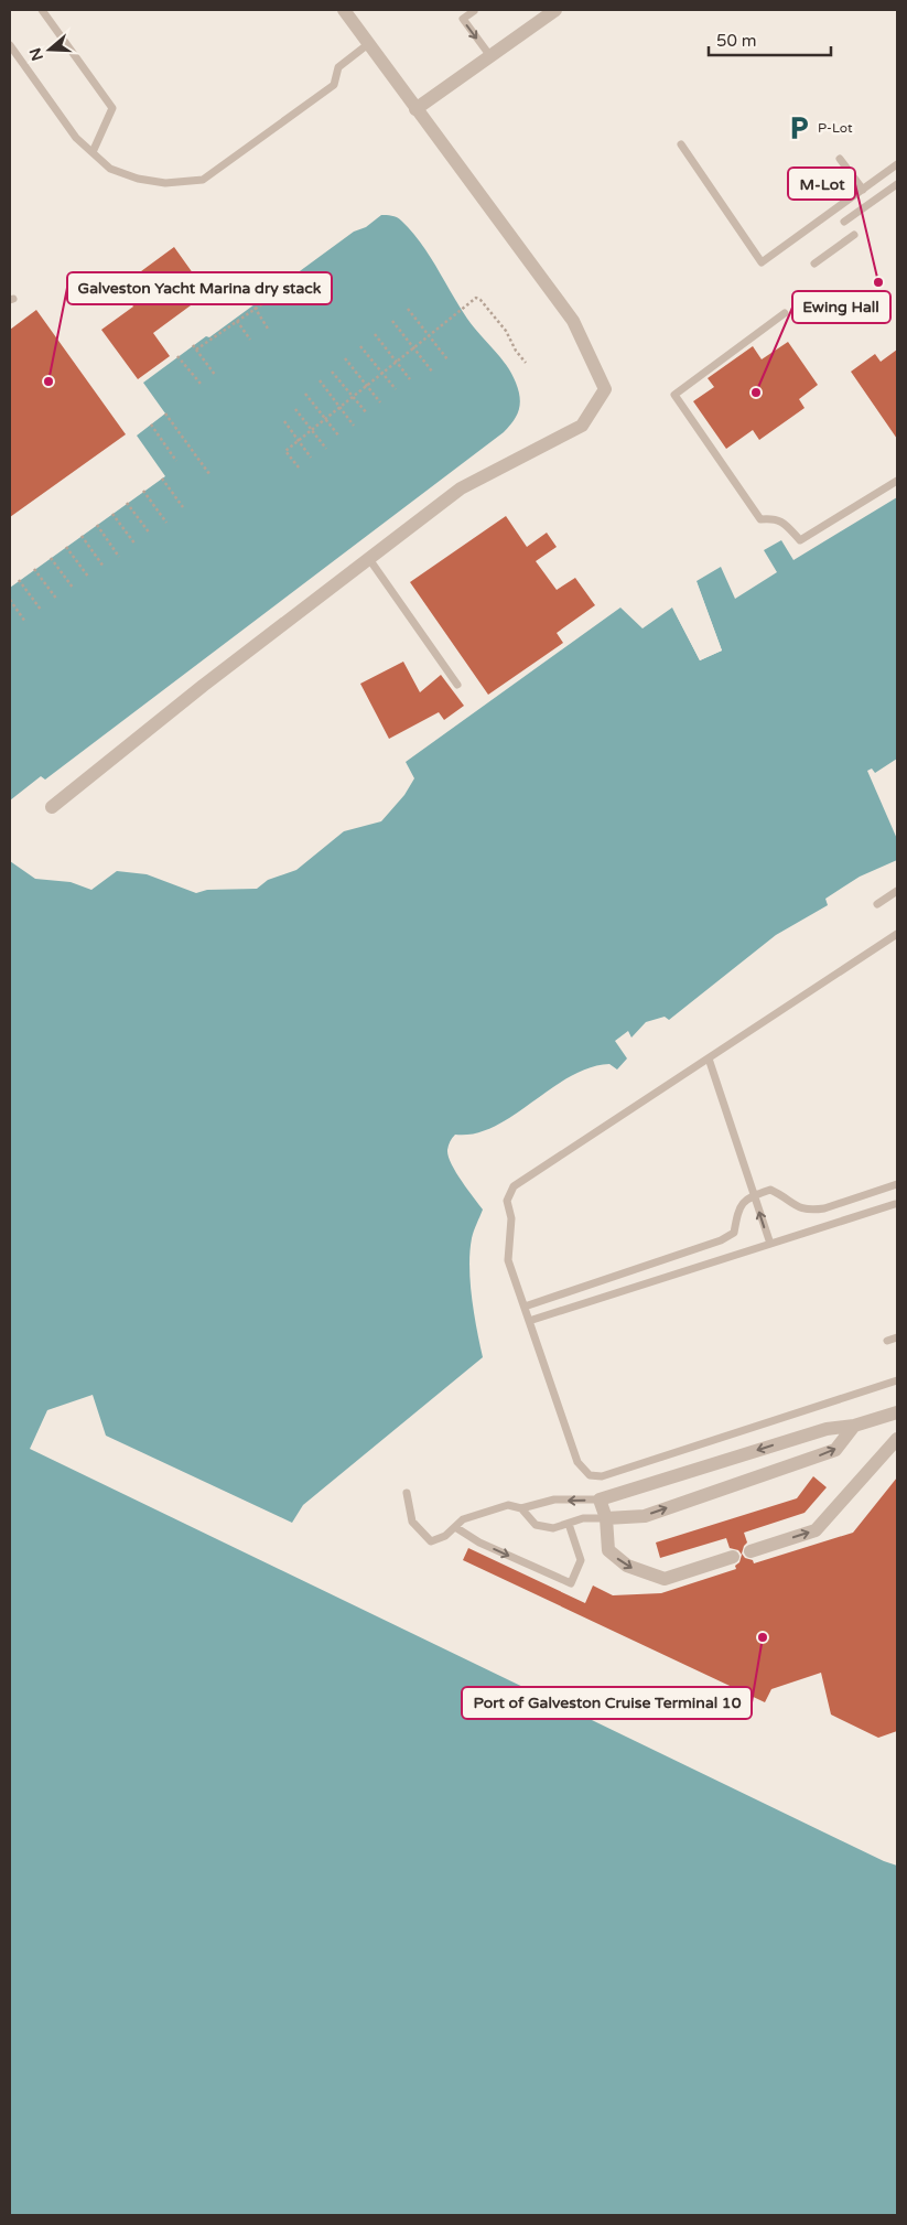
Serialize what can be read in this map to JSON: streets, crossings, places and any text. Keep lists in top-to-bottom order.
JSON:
{
  "places": {
    "parking": ["P-Lot"],
    "other": [
      "M-Lot",
      "Galveston Yacht Marina dry stack",
      "Ewing Hall",
      "Port of Galveston Cruise Terminal 10"
    ]
  },
  "scale_bar": "50 m",
  "north": "left"
}
